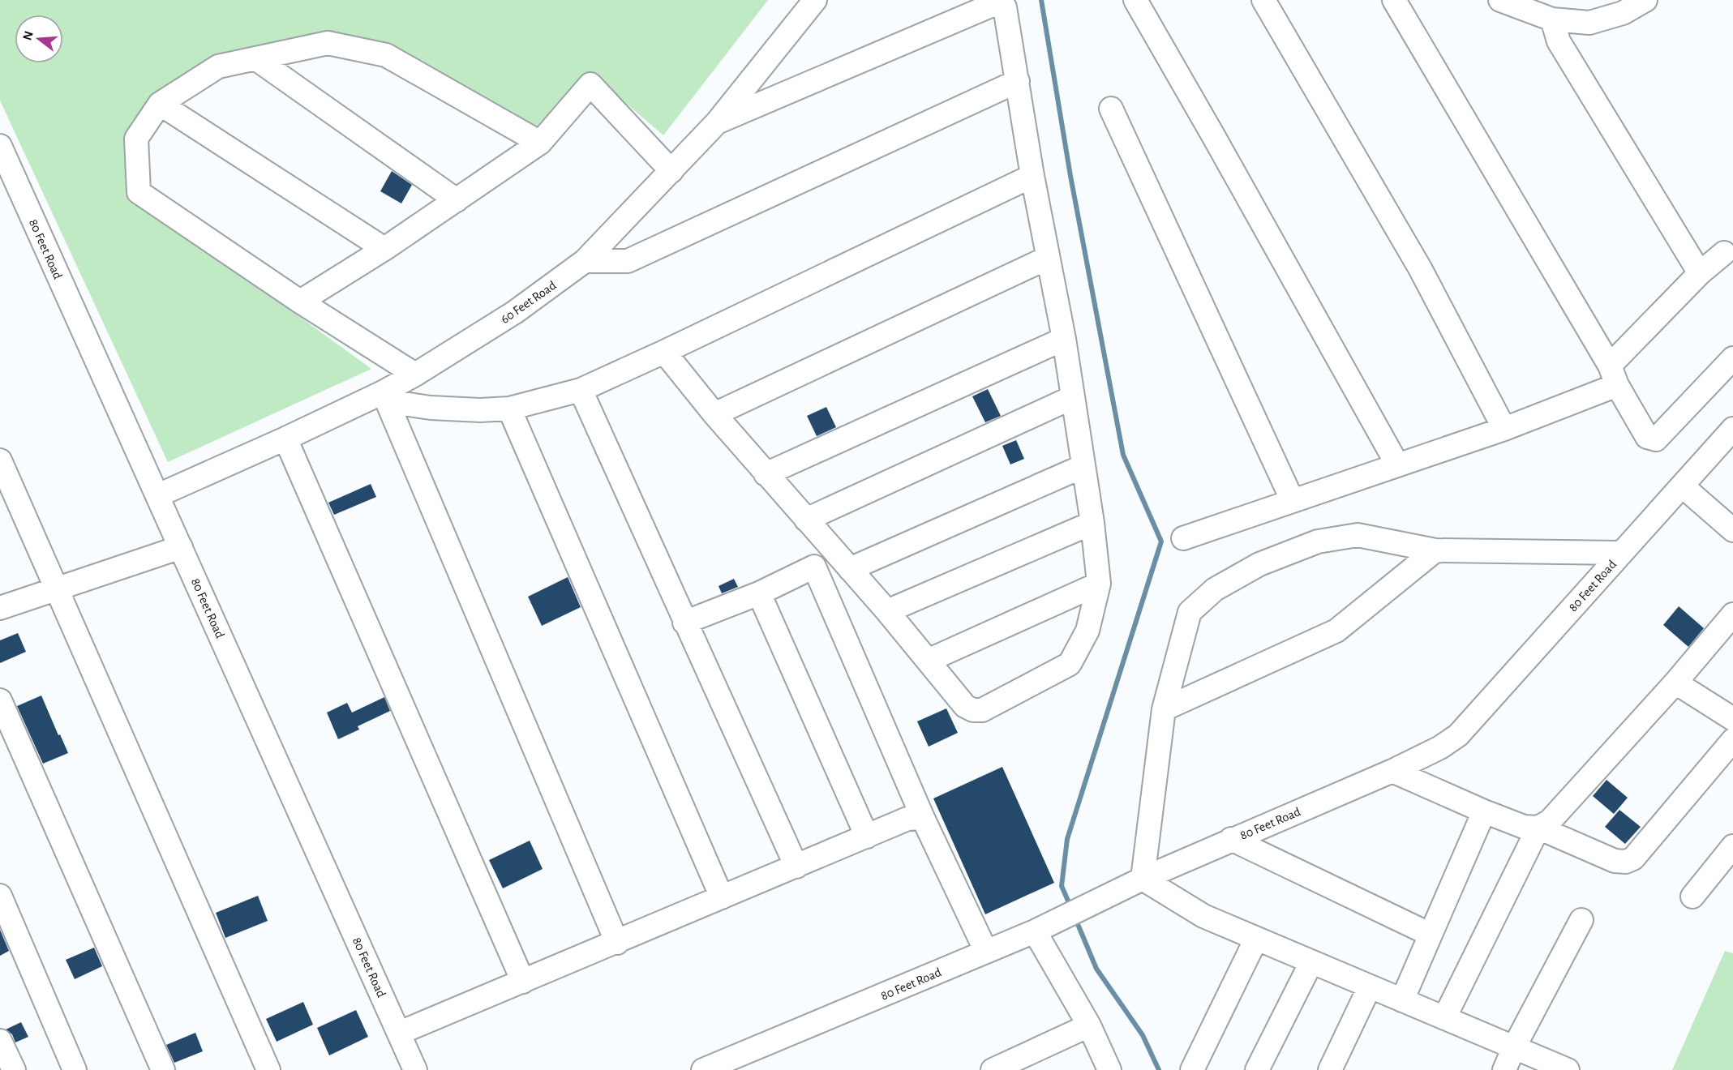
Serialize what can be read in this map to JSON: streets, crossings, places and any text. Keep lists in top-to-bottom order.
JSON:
{
  "streets": {
    "street": ["80 Feet Road", "60 Feet Road"]
  },
  "crossings": [
    ["80 Feet Road", "60 Feet Road"]
  ],
  "north": "left"
}
